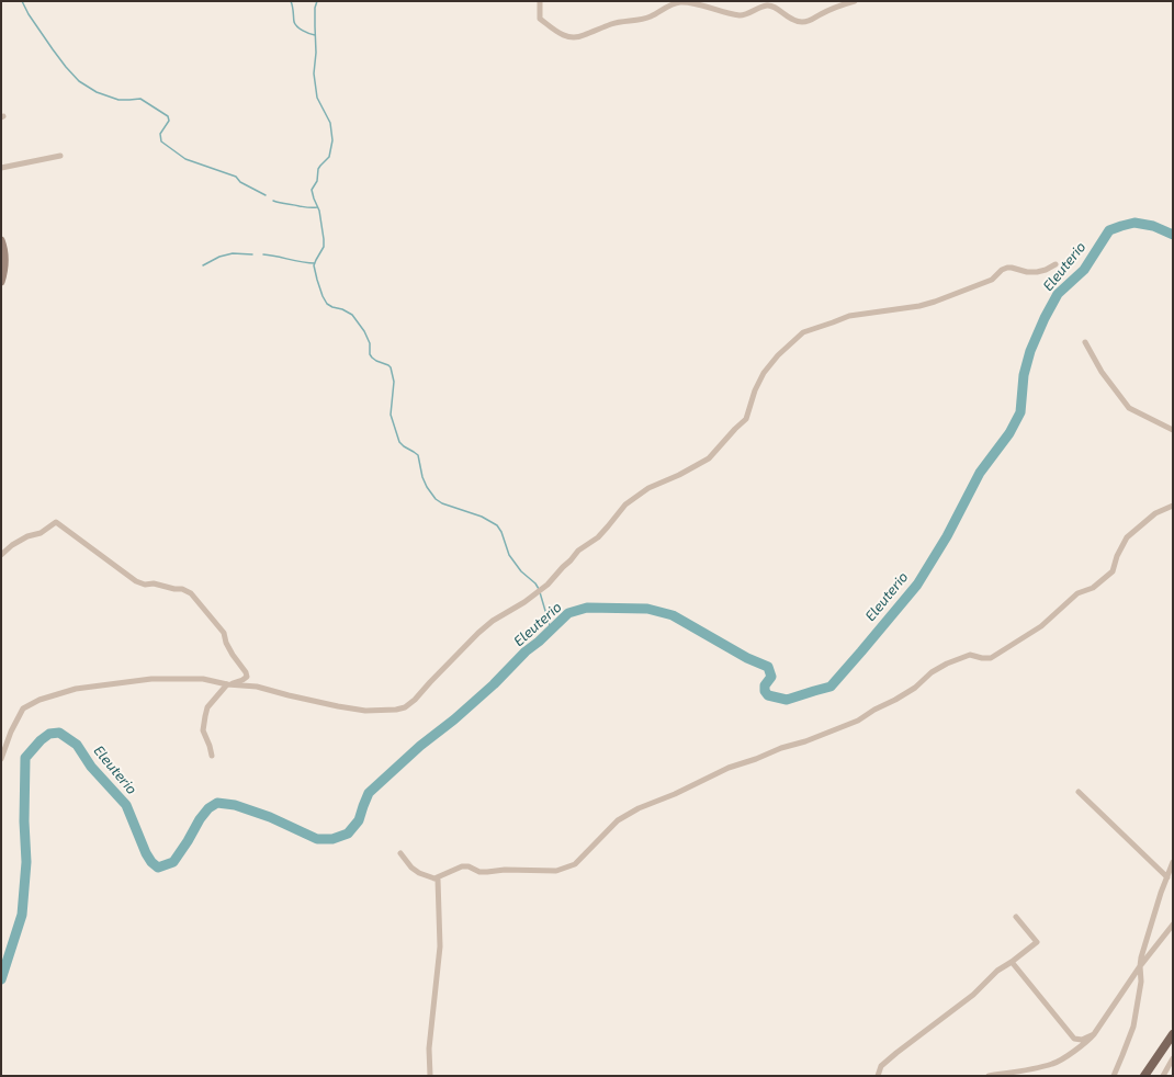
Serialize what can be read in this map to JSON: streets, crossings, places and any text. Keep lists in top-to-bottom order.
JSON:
{
  "water": ["Eleuterio"]
}
